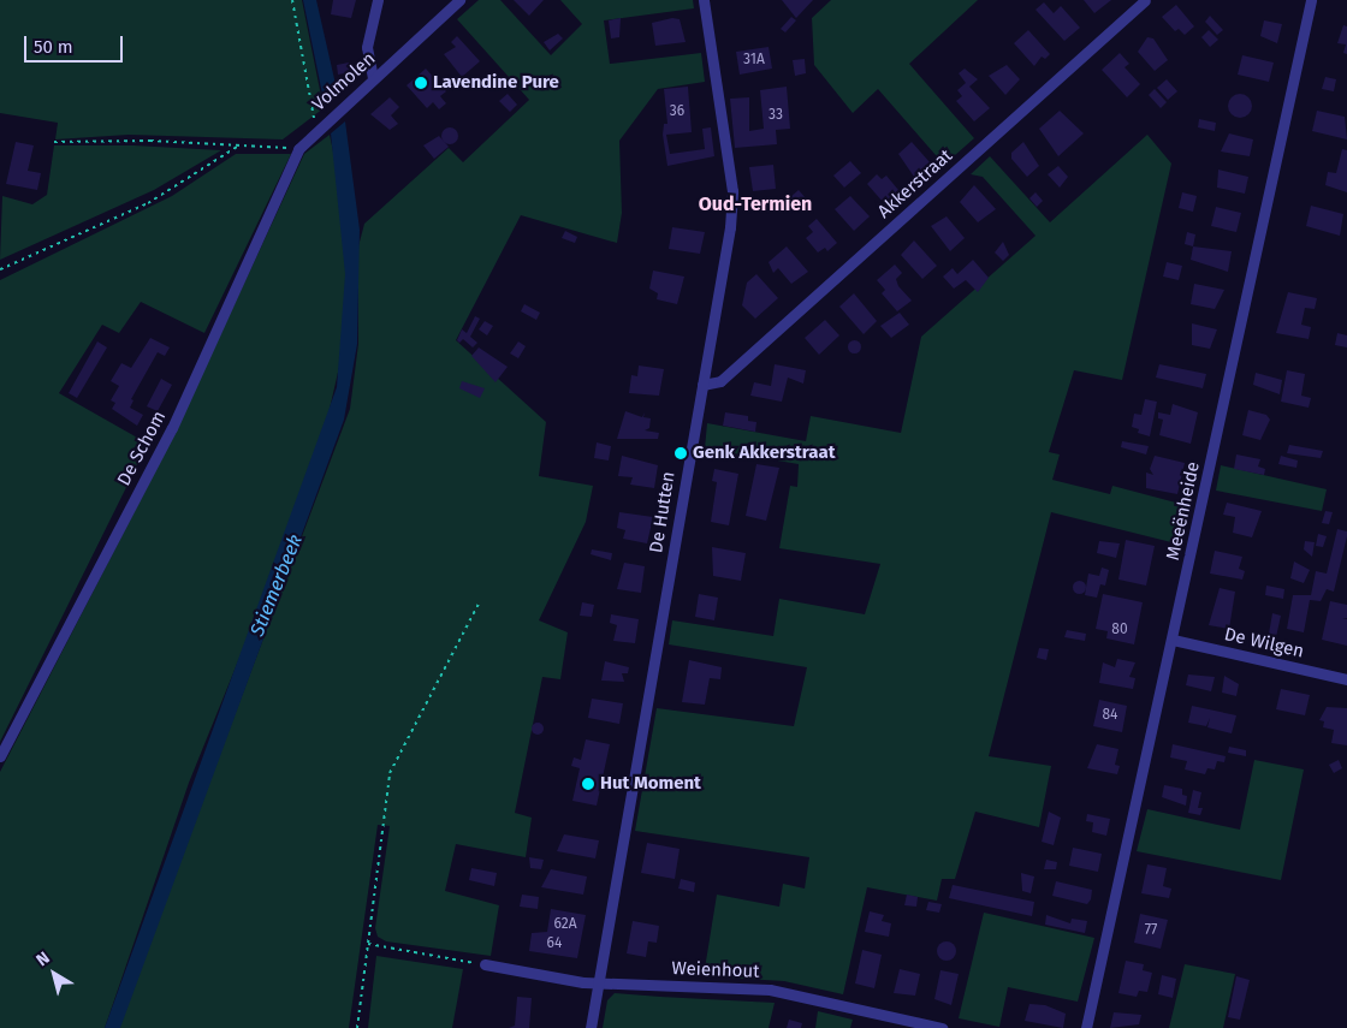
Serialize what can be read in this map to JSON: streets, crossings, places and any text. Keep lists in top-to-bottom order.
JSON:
{
  "streets": {
    "street": [
      "Volmolen",
      "Akkerstraat",
      "De Schom",
      "Meeënheide",
      "De Hutten",
      "De Wilgen",
      "Weienhout"
    ]
  },
  "crossings": [
    ["Volmolen", "De Schom"],
    ["Akkerstraat", "De Hutten"],
    ["Meeënheide", "De Wilgen"],
    ["De Hutten", "Weienhout"]
  ],
  "districts": ["Oud-Termien"],
  "water": ["Stiemerbeek"],
  "places": ["Lavendine Pure", "Genk Akkerstraat", "Hut Moment"],
  "house_numbers": [
    "31A",
    "36",
    "33",
    "80",
    "84",
    "62A",
    "77",
    "64"
  ],
  "scale_bar": "50 m",
  "north": "top left"
}
